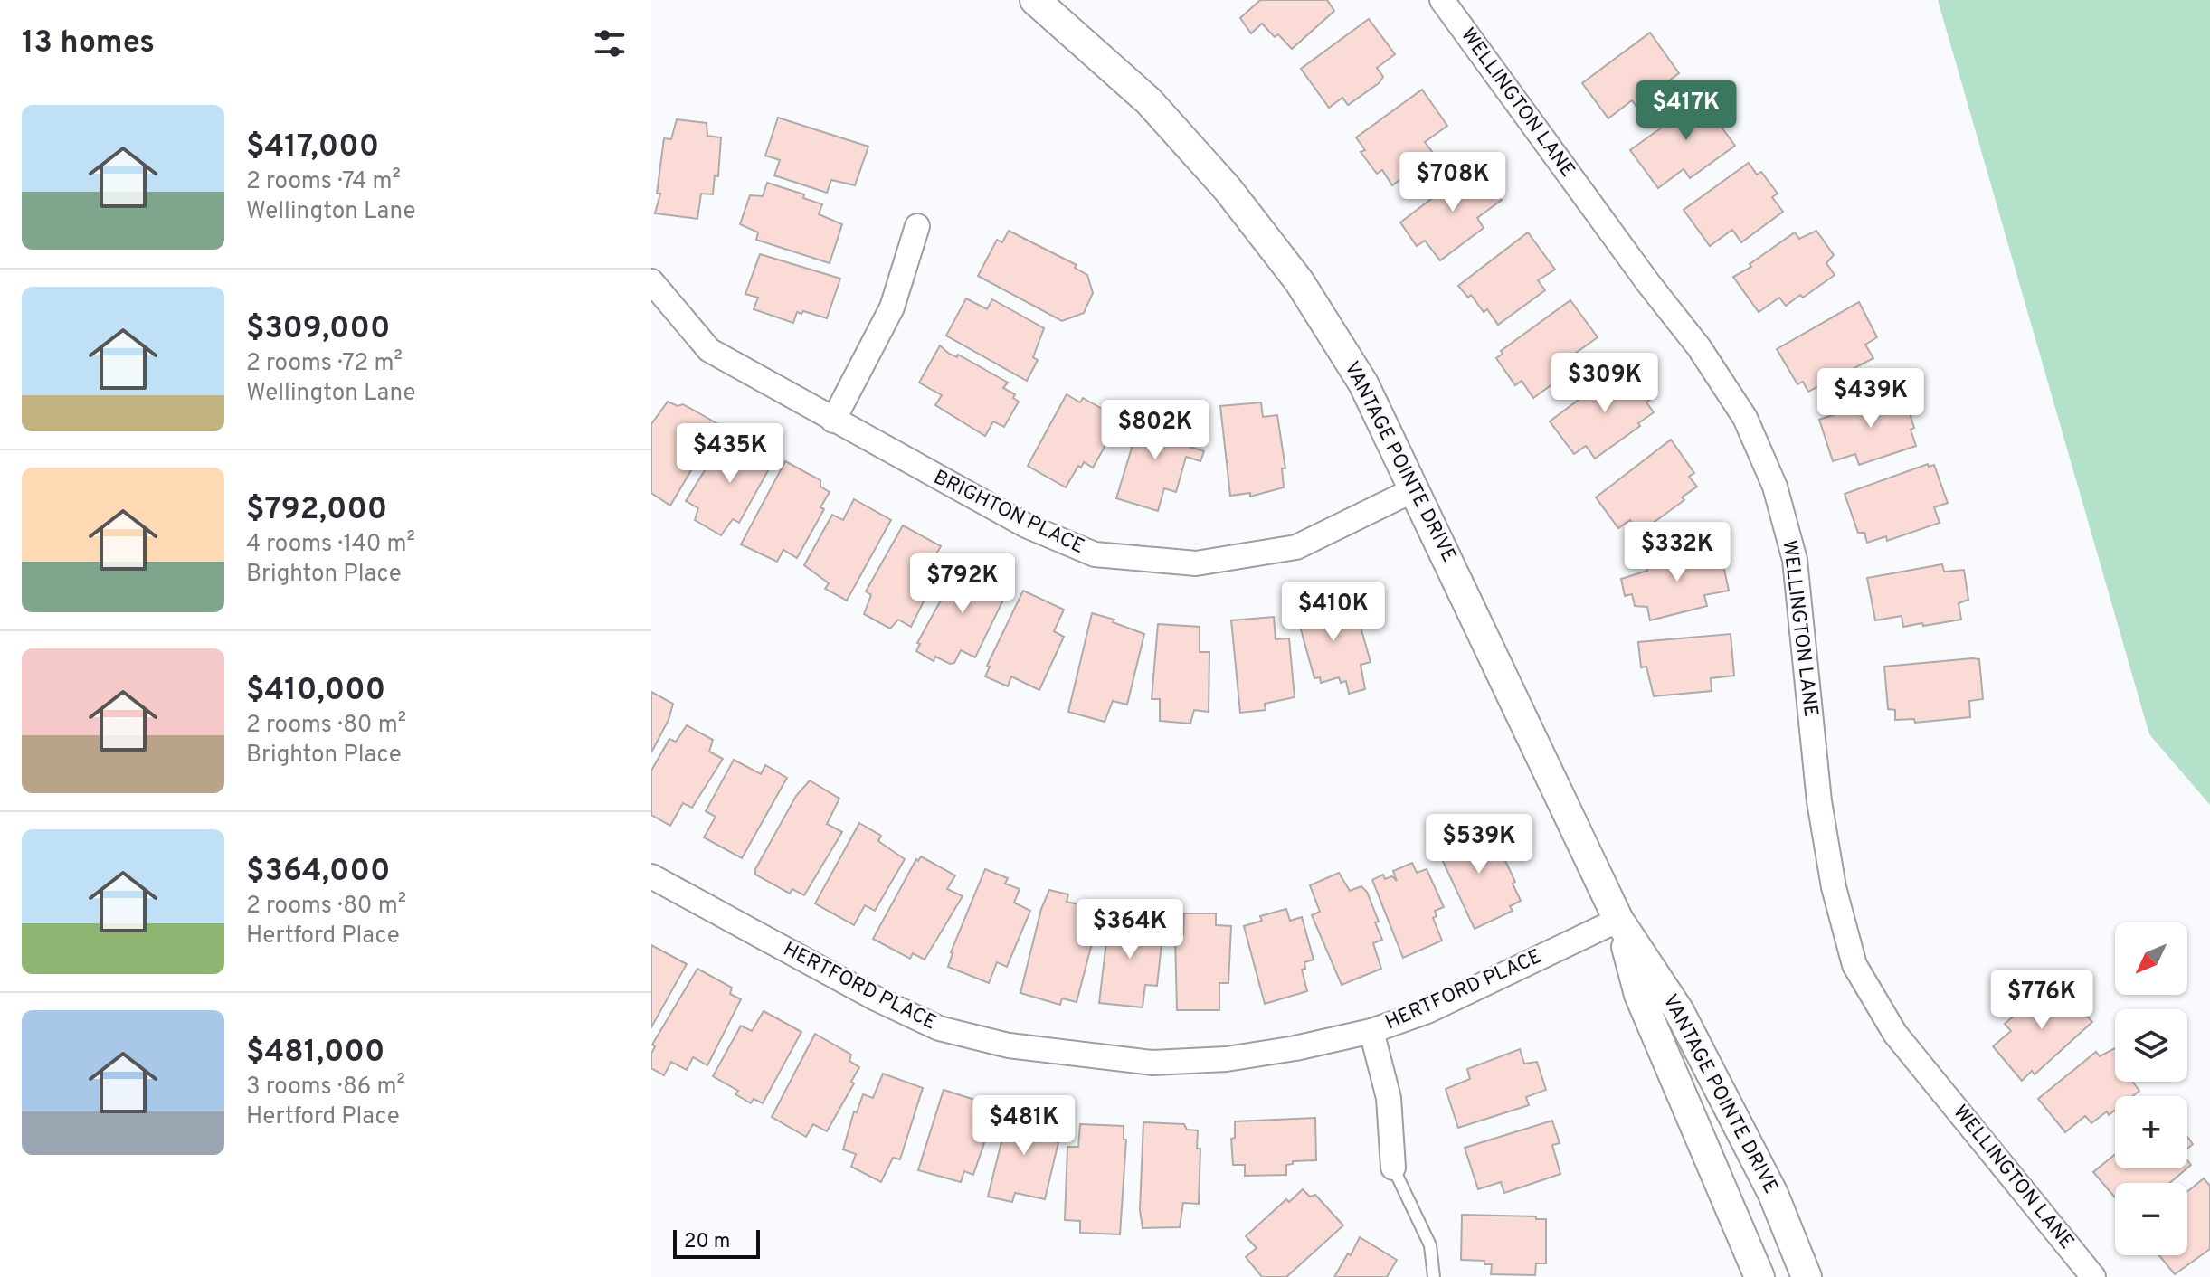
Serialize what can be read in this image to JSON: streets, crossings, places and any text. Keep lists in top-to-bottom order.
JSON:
{
  "streets": {
    "street": [
      "WELLINGTON LANE",
      "VANTAGE POINTE DRIVE",
      "BRIGHTON PLACE",
      "HERTFORD PLACE"
    ]
  },
  "crossings": [
    ["VANTAGE POINTE DRIVE", "BRIGHTON PLACE"],
    ["VANTAGE POINTE DRIVE", "HERTFORD PLACE"]
  ],
  "scale_bar": "20 m",
  "north": "bottom left",
  "page": {
    "heading": "13 homes",
    "price": [
      "$417K",
      "$708K",
      "$309K",
      "$439K",
      "$802K",
      "$435K",
      "$332K",
      "$792K",
      "$410K",
      "$539K",
      "$364K",
      "$776K",
      "$481K"
    ],
    "list": [
      {
        "name": "$417,000",
        "note": "2 rooms · 74 m² · Wellington Lane"
      },
      {
        "name": "$309,000",
        "note": "2 rooms · 72 m² · Wellington Lane"
      },
      {
        "name": "$792,000",
        "note": "4 rooms · 140 m² · Brighton Place"
      },
      {
        "name": "$410,000",
        "note": "2 rooms · 80 m² · Brighton Place"
      },
      {
        "name": "$364,000",
        "note": "2 rooms · 80 m² · Hertford Place"
      },
      {
        "name": "$481,000",
        "note": "3 rooms · 86 m² · Hertford Place"
      }
    ],
    "map_buttons": ["+", "−"],
    "scale": "20 m"
  }
}
